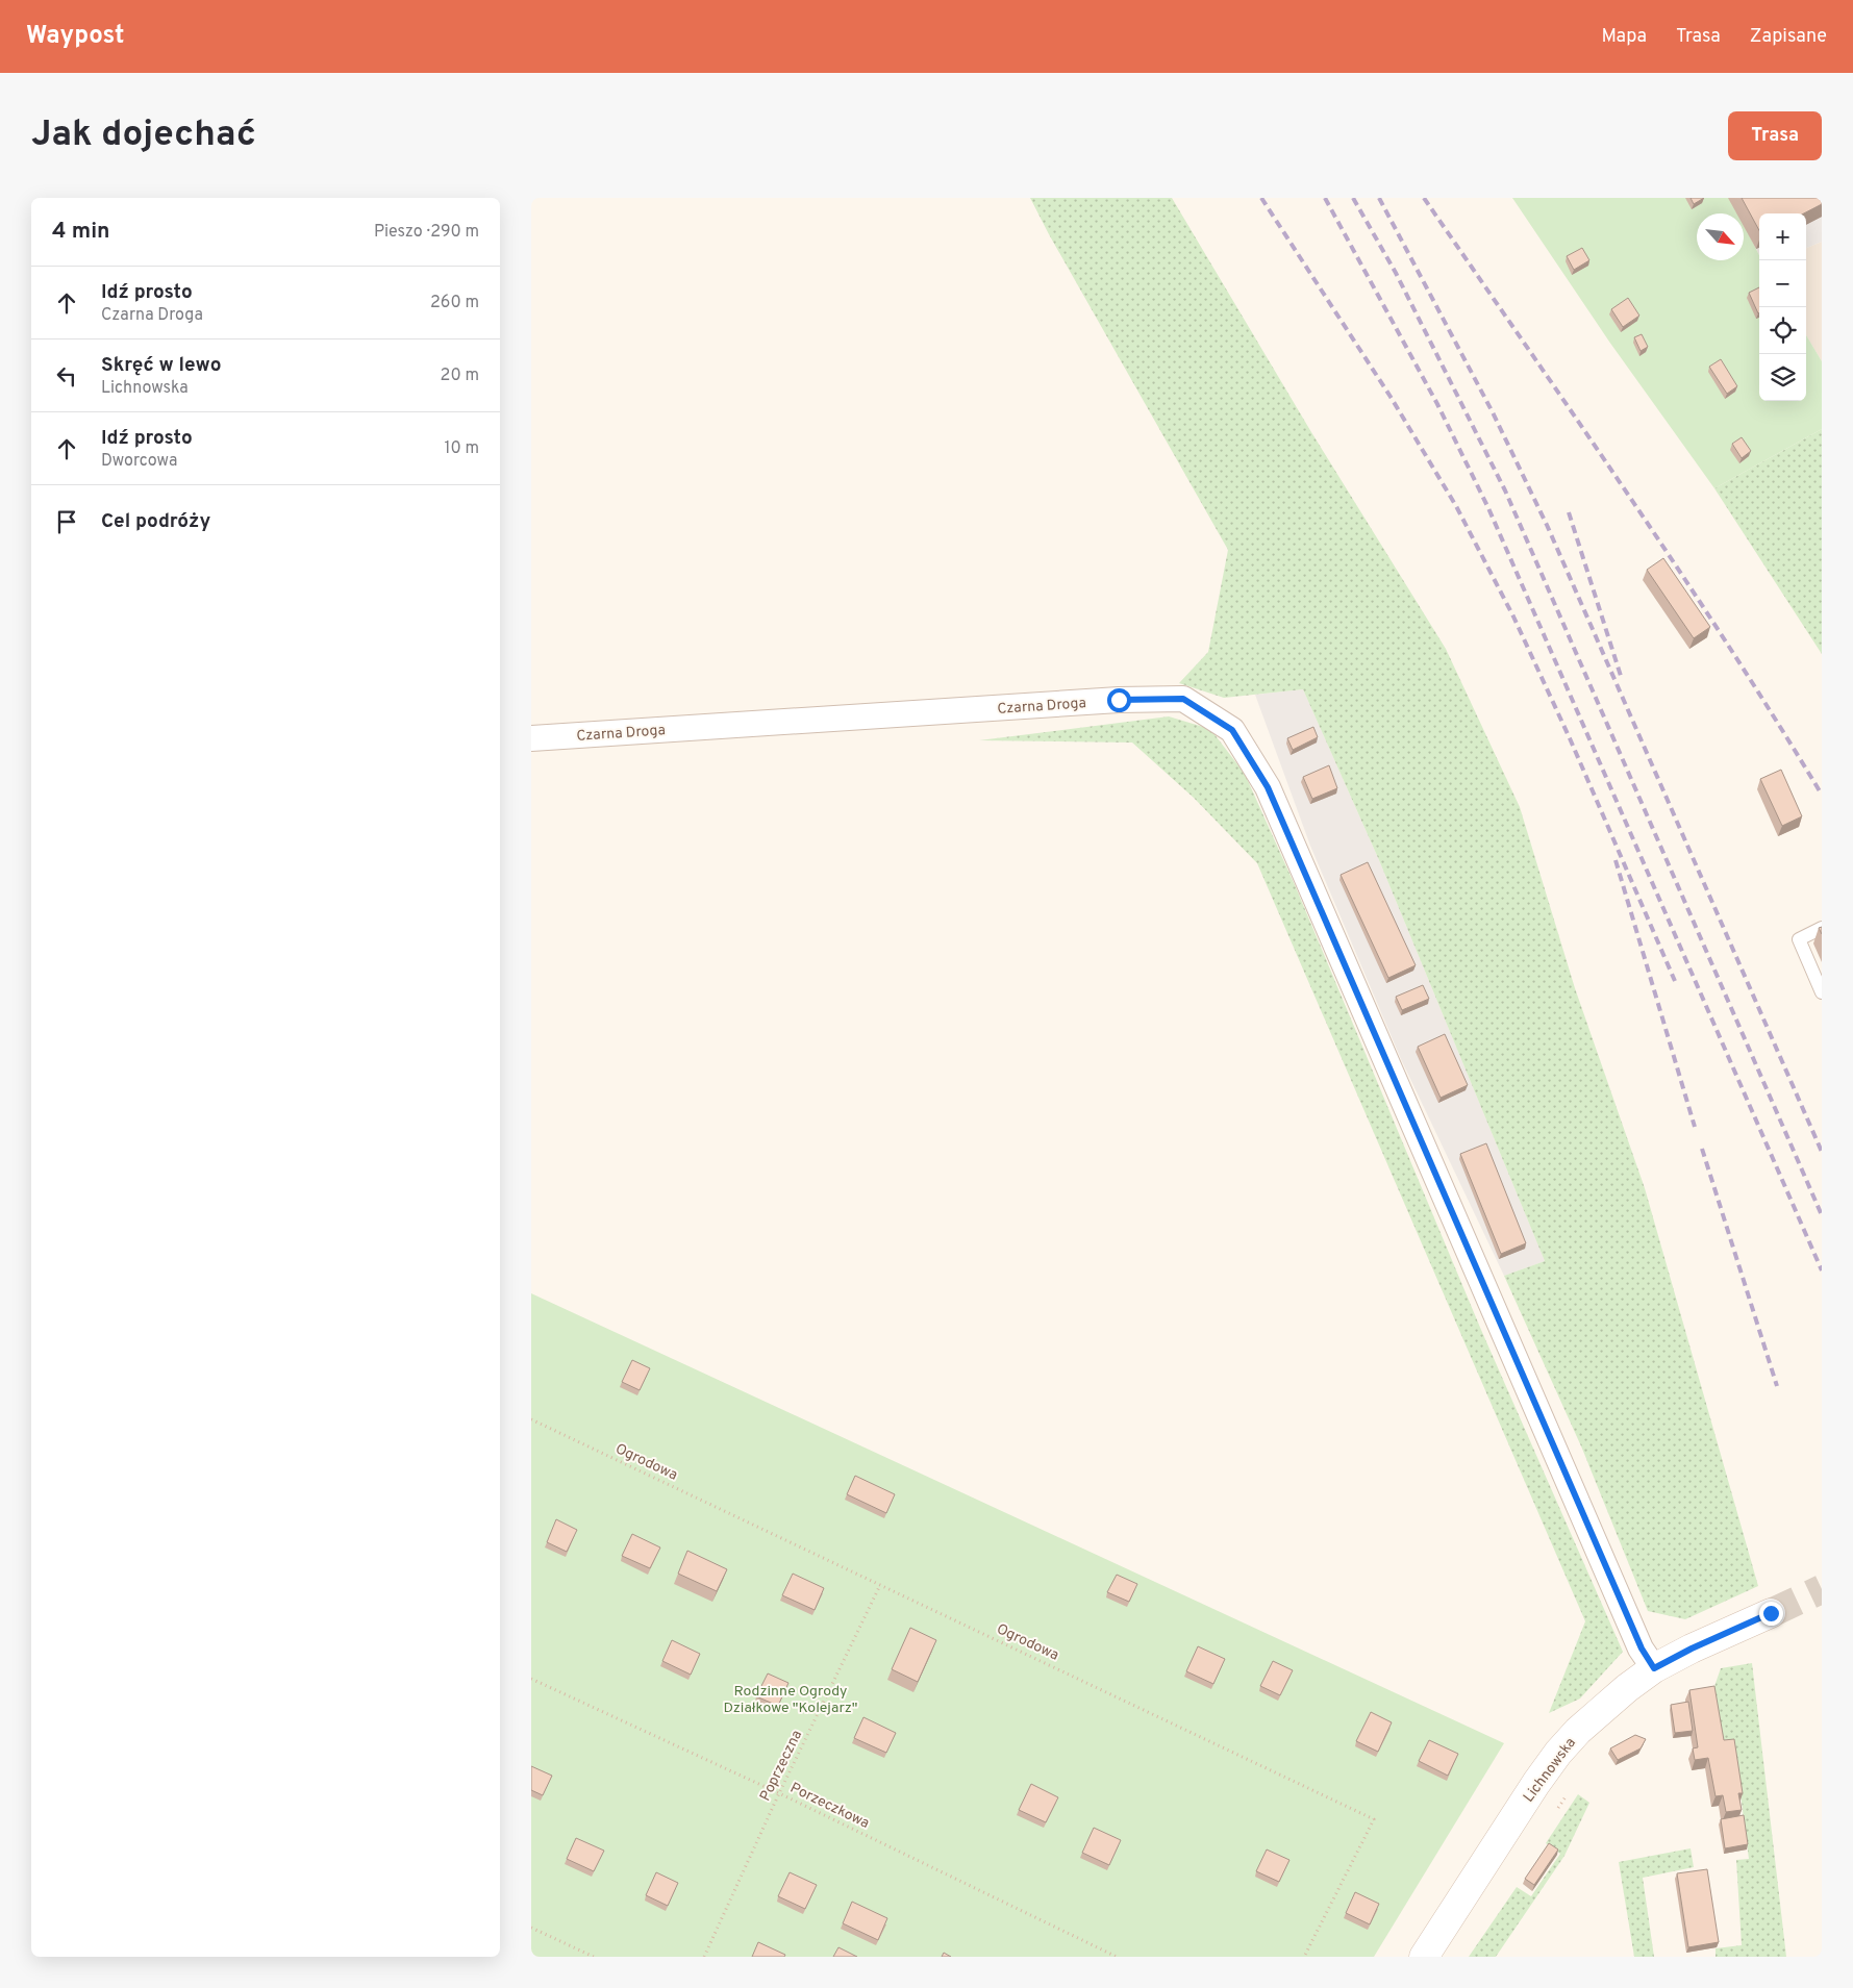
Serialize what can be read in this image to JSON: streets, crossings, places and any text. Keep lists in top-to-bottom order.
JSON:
{
  "streets": {
    "street": ["Czarna Droga", "Lichnowska"],
    "path": ["Ogrodowa", "Poprzeczna", "Porzeczkowa"]
  },
  "crossings": [
    ["Czarna Droga", "Lichnowska"],
    ["Ogrodowa", "Poprzeczna"],
    ["Poprzeczna", "Porzeczkowa"]
  ],
  "parks": ["Rodzinne Ogrody Działkowe \"Kolejarz\""],
  "north": "bottom right",
  "page": {
    "header": "Waypost",
    "nav": ["Mapa", "Trasa", "Zapisane"],
    "buttons": "Trasa",
    "title": "Jak dojechać",
    "heading": ["4 min", "Pieszo · 290 m"],
    "map_buttons": ["+", "−"],
    "list": [
      ["Idź prosto", "Czarna Droga", "260 m"],
      ["Skręć w lewo", "Lichnowska", "20 m"],
      ["Idź prosto", "Dworcowa", "10 m"],
      "Cel podróży"
    ]
  }
}
